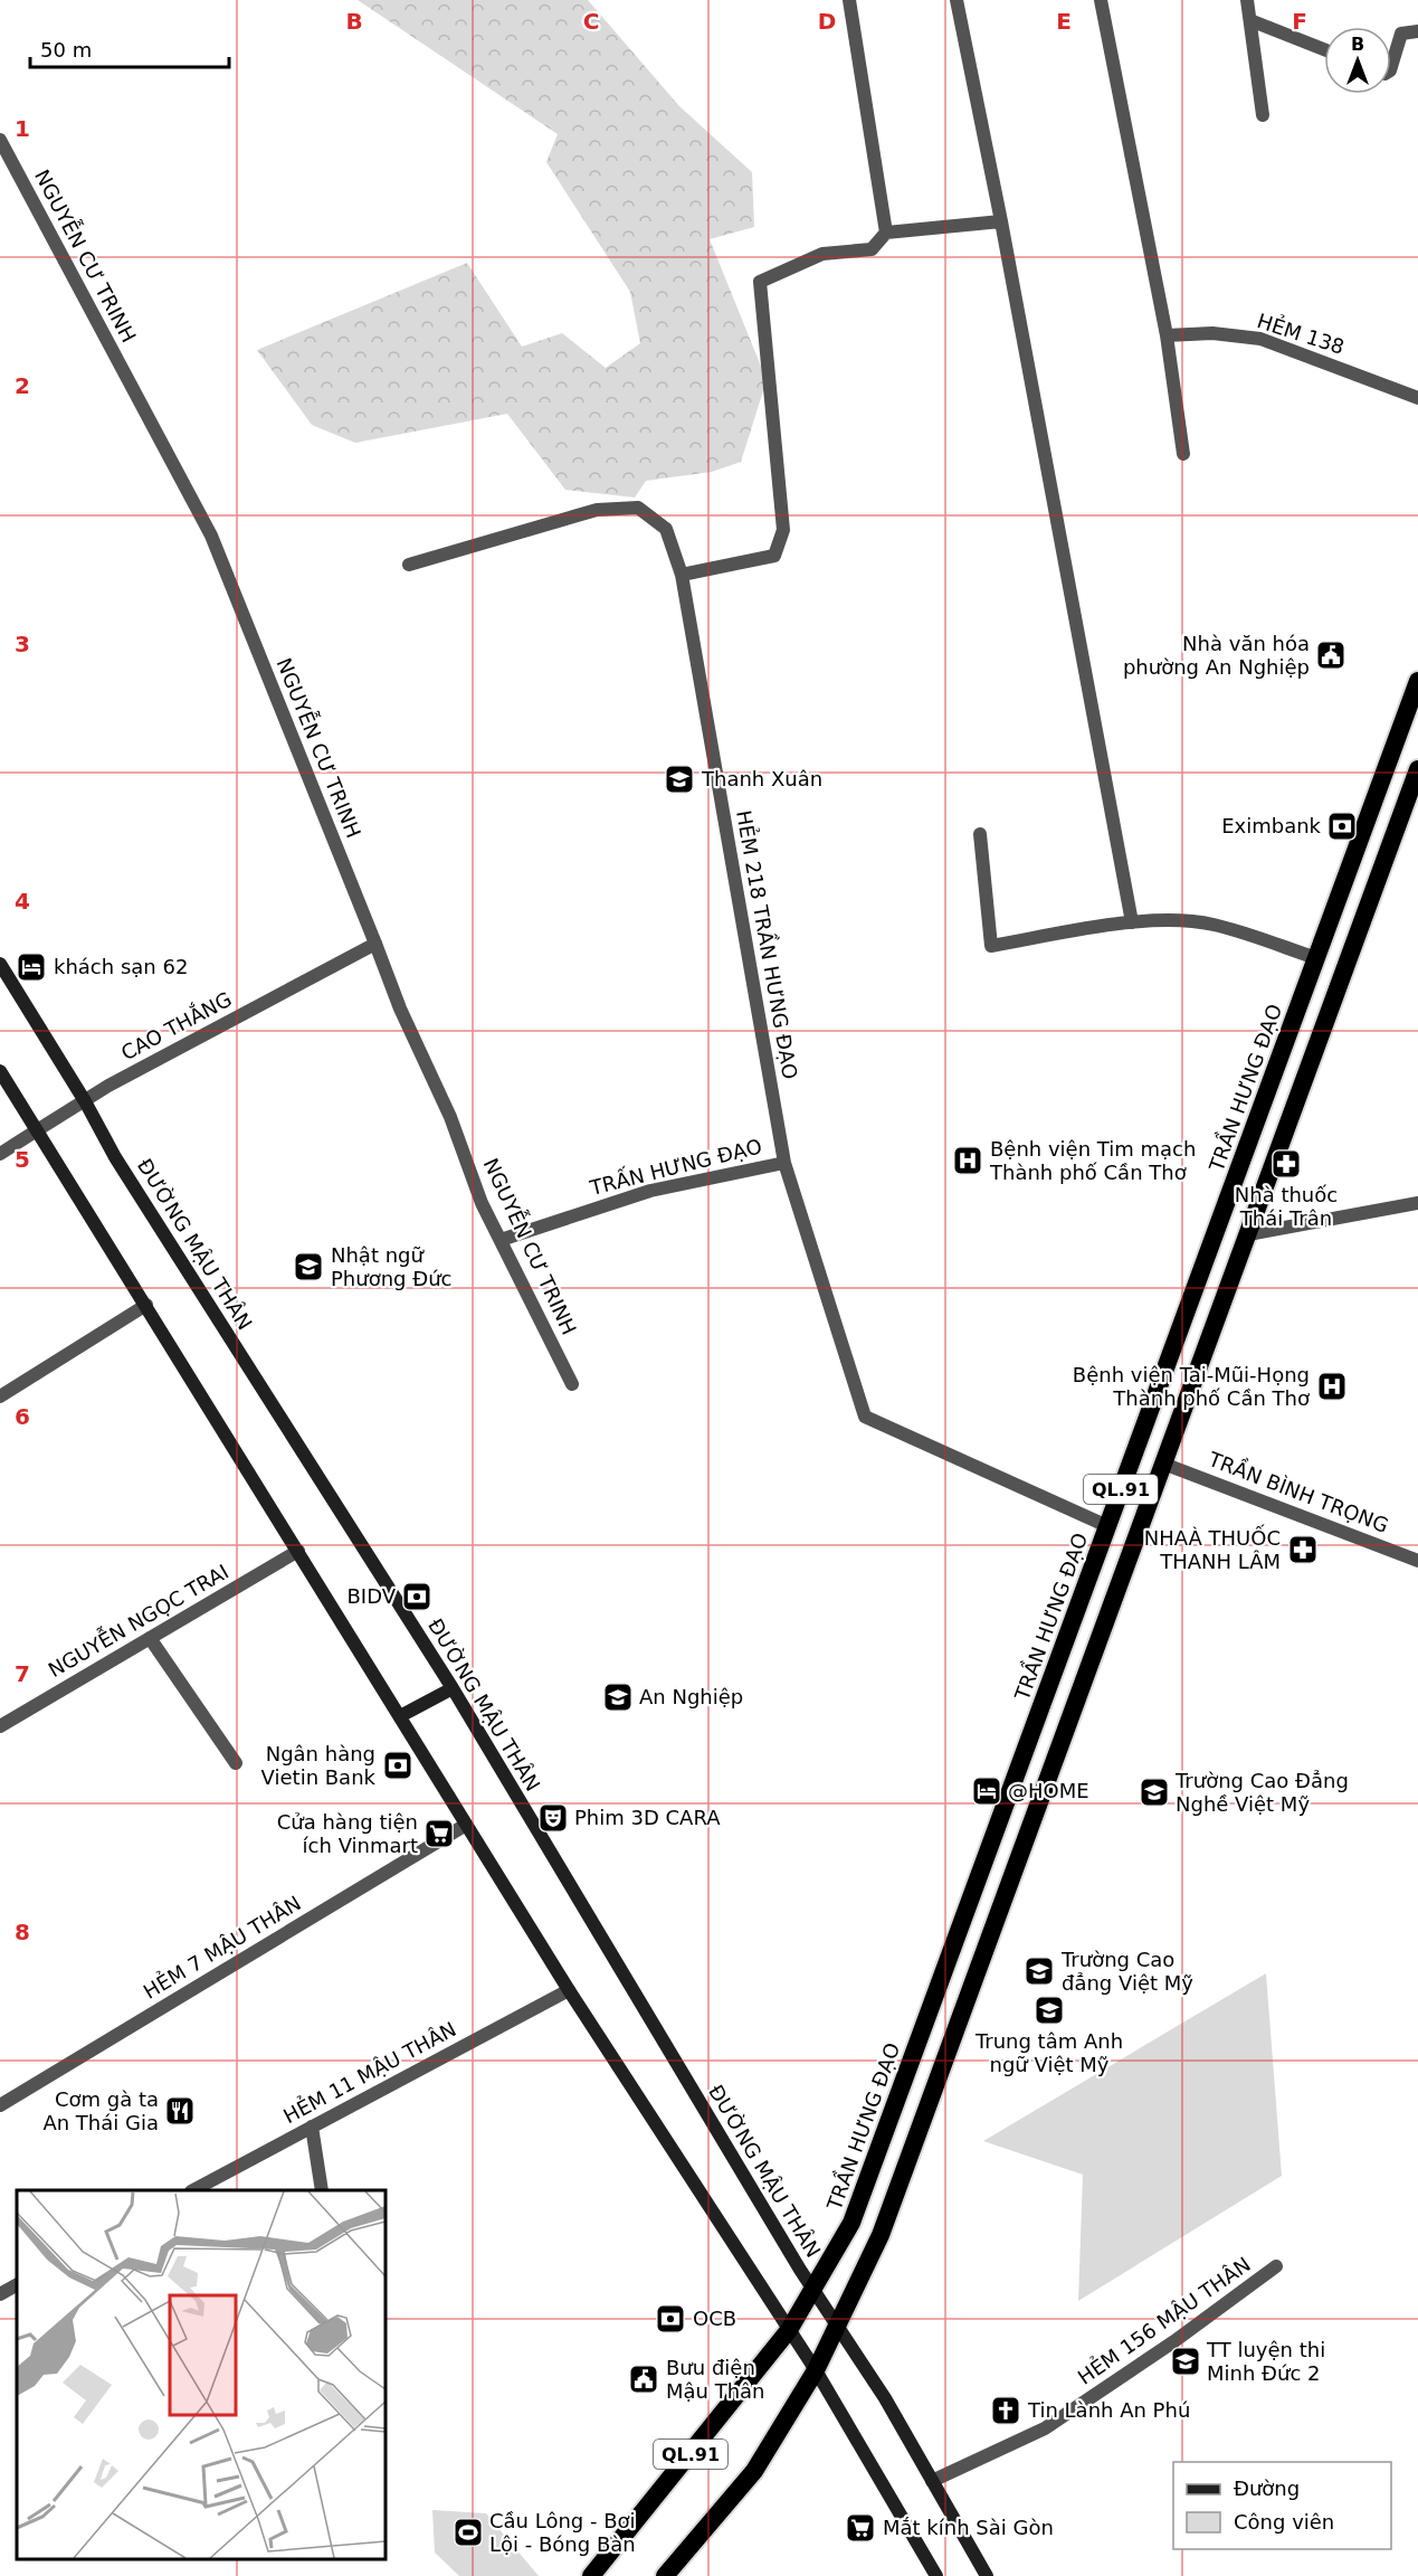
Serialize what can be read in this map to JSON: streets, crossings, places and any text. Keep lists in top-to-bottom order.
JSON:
{
  "streets": {
    "highway": ["TRẦN HƯNG ĐẠO", "QL.91"],
    "main road": ["ĐƯỜNG MẬU THÂN"],
    "street": [
      "NGUYỄN CƯ TRINH",
      "HẺM 138",
      "HẺM 218 TRẦN HƯNG ĐẠO",
      "CAO THẮNG",
      "TRẤN HƯNG ĐẠO",
      "TRẦN BÌNH TRỌNG",
      "NGUYỄN NGỌC TRAI",
      "HẺM 7 MẬU THÂN",
      "HẺM 11 MẬU THÂN",
      "HẺM 156 MẬU THÂN"
    ]
  },
  "crossings": [
    ["NGUYỄN CƯ TRINH", "CAO THẮNG"],
    ["NGUYỄN CƯ TRINH", "TRẤN HƯNG ĐẠO"],
    ["HẺM 218 TRẦN HƯNG ĐẠO", "TRẦN HƯNG ĐẠO"],
    ["HẺM 218 TRẦN HƯNG ĐẠO", "TRẤN HƯNG ĐẠO"],
    ["CAO THẮNG", "ĐƯỜNG MẬU THÂN"],
    ["TRẦN HƯNG ĐẠO", "ĐƯỜNG MẬU THÂN"],
    ["TRẦN HƯNG ĐẠO", "QL.91"],
    ["ĐƯỜNG MẬU THÂN", "QL.91"],
    ["ĐƯỜNG MẬU THÂN", "HẺM 156 MẬU THÂN"],
    ["QL.91", "TRẦN BÌNH TRỌNG"]
  ],
  "places": {
    "public building": ["Nhà văn hóa phường An Nghiệp", "Bưu điện Mậu Thân"],
    "school or university": [
      "Thanh Xuân",
      "Nhật ngữ Phương Đức",
      "An Nghiệp",
      "Trường Cao Đẳng Nghề Việt Mỹ",
      "Trường Cao đẳng Việt Mỹ",
      "Trung tâm Anh ngữ Việt Mỹ",
      "TT luyện thi Minh Đức 2"
    ],
    "bank": [
      "Eximbank",
      "BIDV",
      "Ngân hàng Vietin Bank",
      "OCB"
    ],
    "hotel": ["khách sạn 62", "@HOME"],
    "hospital": ["Bệnh viện Tim mạch Thành phố Cần Thơ", "Bệnh viện Tai-Mũi-Họng Thành phố Cần Thơ"],
    "pharmacy": ["Nhà thuốc Thái Trân", "NHAÀ THUỐC THANH LÂM"],
    "theatre": ["Phim 3D CARA"],
    "supermarket": ["Cửa hàng tiện ích Vinmart", "Mắt kính Sài Gòn"],
    "restaurant": ["Cơm gà ta An Thái Gia"],
    "church": ["Tin Lành An Phú"],
    "sports": ["Cầu Lông - Bơi Lội - Bóng Bàn"]
  },
  "legend": ["Đường", "Công viên"],
  "scale_bar": "50 m",
  "north": "top",
  "grid": {
    "columns": [
      "B",
      "C",
      "D",
      "E",
      "F"
    ],
    "rows": [
      "1",
      "2",
      "3",
      "4",
      "5",
      "6",
      "7",
      "8"
    ]
  }
}
